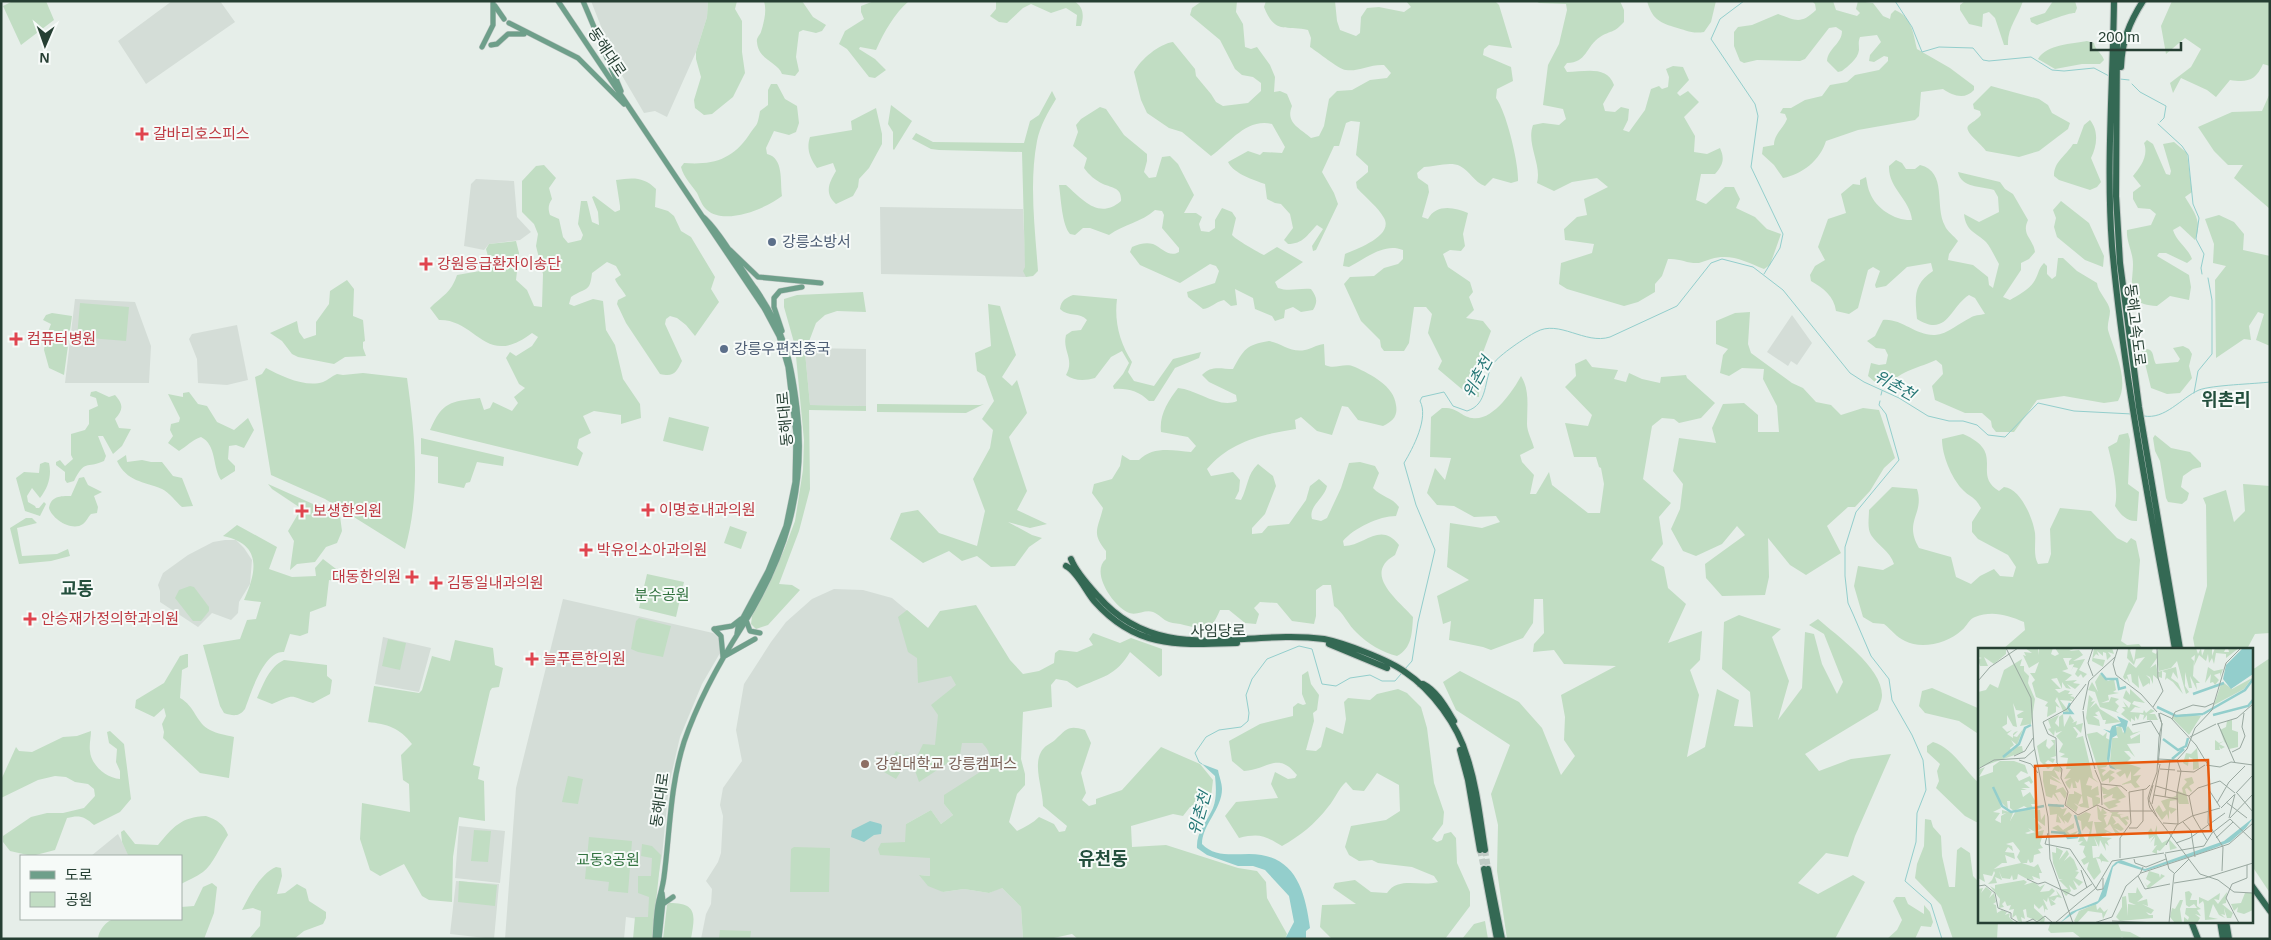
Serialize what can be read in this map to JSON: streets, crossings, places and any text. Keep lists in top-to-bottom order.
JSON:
{
  "streets": {
    "highway": ["동해고속도로", "사임당로"],
    "main road": ["동해대로"]
  },
  "districts": ["위촌리", "교동", "유천동"],
  "water": ["위촌천"],
  "parks": ["분수공원", "교동3공원"],
  "places": {
    "health": [
      "갈바리호스피스",
      "강원응급환자이송단",
      "컴퓨터병원",
      "이명호내과의원",
      "보생한의원",
      "박유인소아과의원",
      "대동한의원",
      "김동일내과의원",
      "안승재가정의학과의원",
      "늘푸른한의원"
    ],
    "other": ["강릉소방서", "강릉우편집중국", "강원대학교 강릉캠퍼스"]
  },
  "legend": ["도로", "공원"],
  "scale_bar": "200 m",
  "north": "bottom"
}
